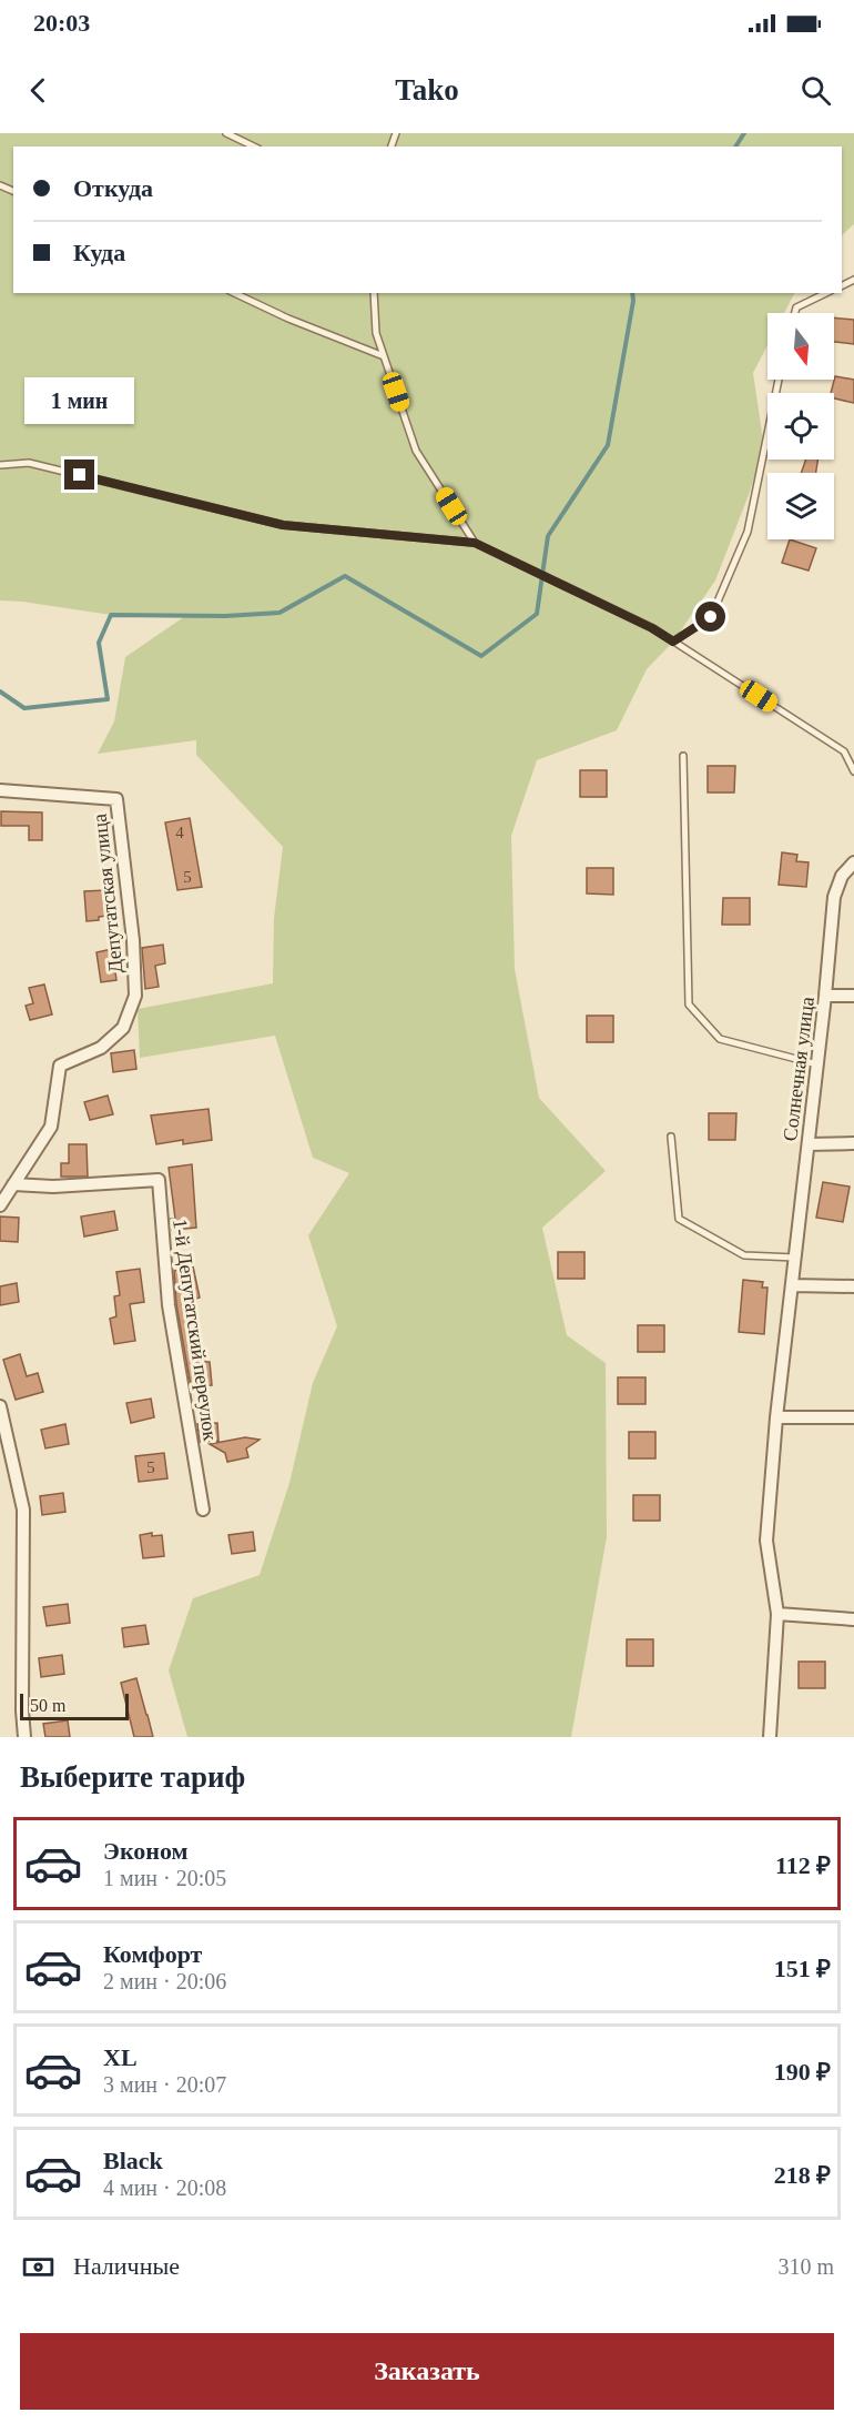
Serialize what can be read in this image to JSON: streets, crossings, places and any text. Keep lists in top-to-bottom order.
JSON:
{
  "streets": {
    "street": ["Депутатская улица", "Солнечная улица", "1-й Депутатский переулок"]
  },
  "crossings": [
    ["Депутатская улица", "1-й Депутатский переулок"]
  ],
  "house_numbers": ["4", "5", "5"],
  "scale_bar": "50 m",
  "north": "bottom",
  "page": {
    "status": "20:03",
    "header": "Tako",
    "banner": ["Откуда", "Куда"],
    "bubble": "1 мин",
    "scale": "50 m",
    "heading": "Выберите тариф",
    "list": [
      {
        "name": "Эконом",
        "note": "1 мин · 20:05",
        "value": "112 ₽"
      },
      {
        "name": "Комфорт",
        "note": "2 мин · 20:06",
        "value": "151 ₽"
      },
      {
        "name": "XL",
        "note": "3 мин · 20:07",
        "value": "190 ₽"
      },
      {
        "name": "Black",
        "note": "4 мин · 20:08",
        "value": "218 ₽"
      }
    ],
    "pay": ["Наличные", "310 m"],
    "buttons": "Заказать"
  }
}
